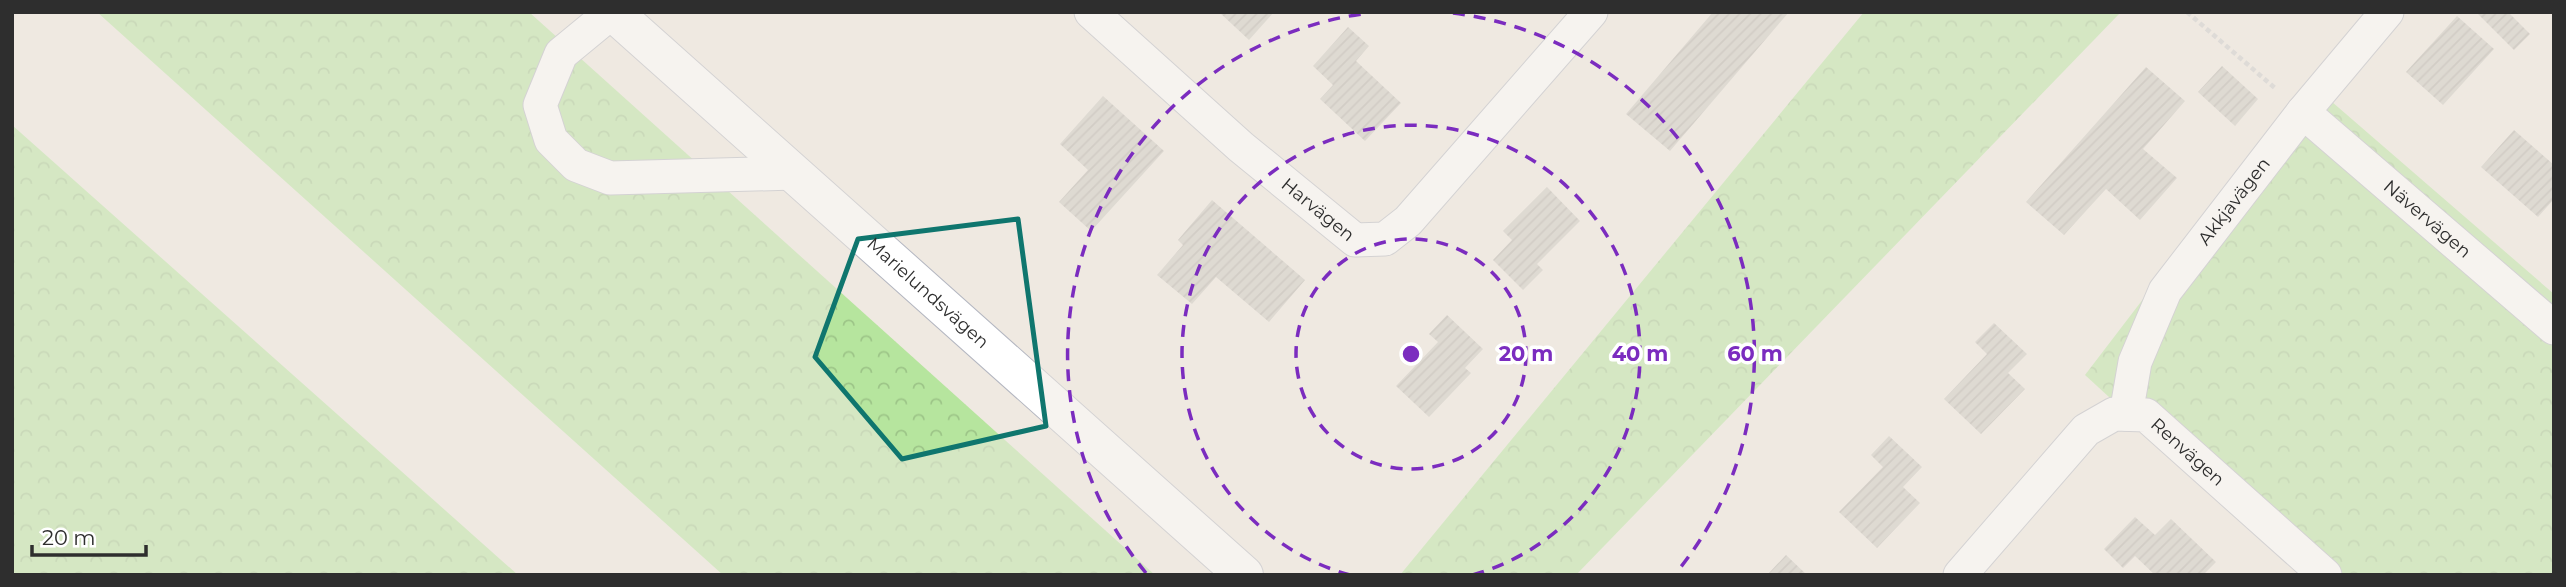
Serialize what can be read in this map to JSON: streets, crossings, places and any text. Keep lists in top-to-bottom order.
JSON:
{
  "streets": {
    "street": [
      "Akkjavägen",
      "Harvägen",
      "Nävervägen",
      "Marielundsvägen",
      "Renvägen"
    ]
  },
  "crossings": [
    ["Akkjavägen", "Nävervägen"],
    ["Akkjavägen", "Renvägen"]
  ],
  "scale_bar": "20 m",
  "rings": ["20 m", "40 m", "60 m"]
}
